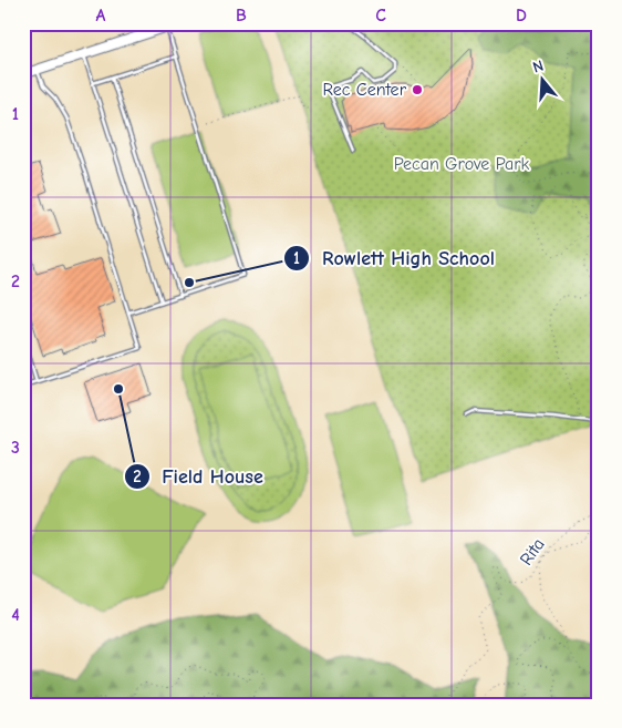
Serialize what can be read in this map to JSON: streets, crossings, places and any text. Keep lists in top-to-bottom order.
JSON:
{
  "streets": {
    "path": ["Rita"]
  },
  "parks": ["Pecan Grove Park"],
  "places": ["Rec Center", "Rowlett High School", "Field House"],
  "north": "top",
  "grid": {
    "columns": [
      "A",
      "B",
      "C",
      "D"
    ],
    "rows": [
      "1",
      "2",
      "3",
      "4"
    ]
  }
}
